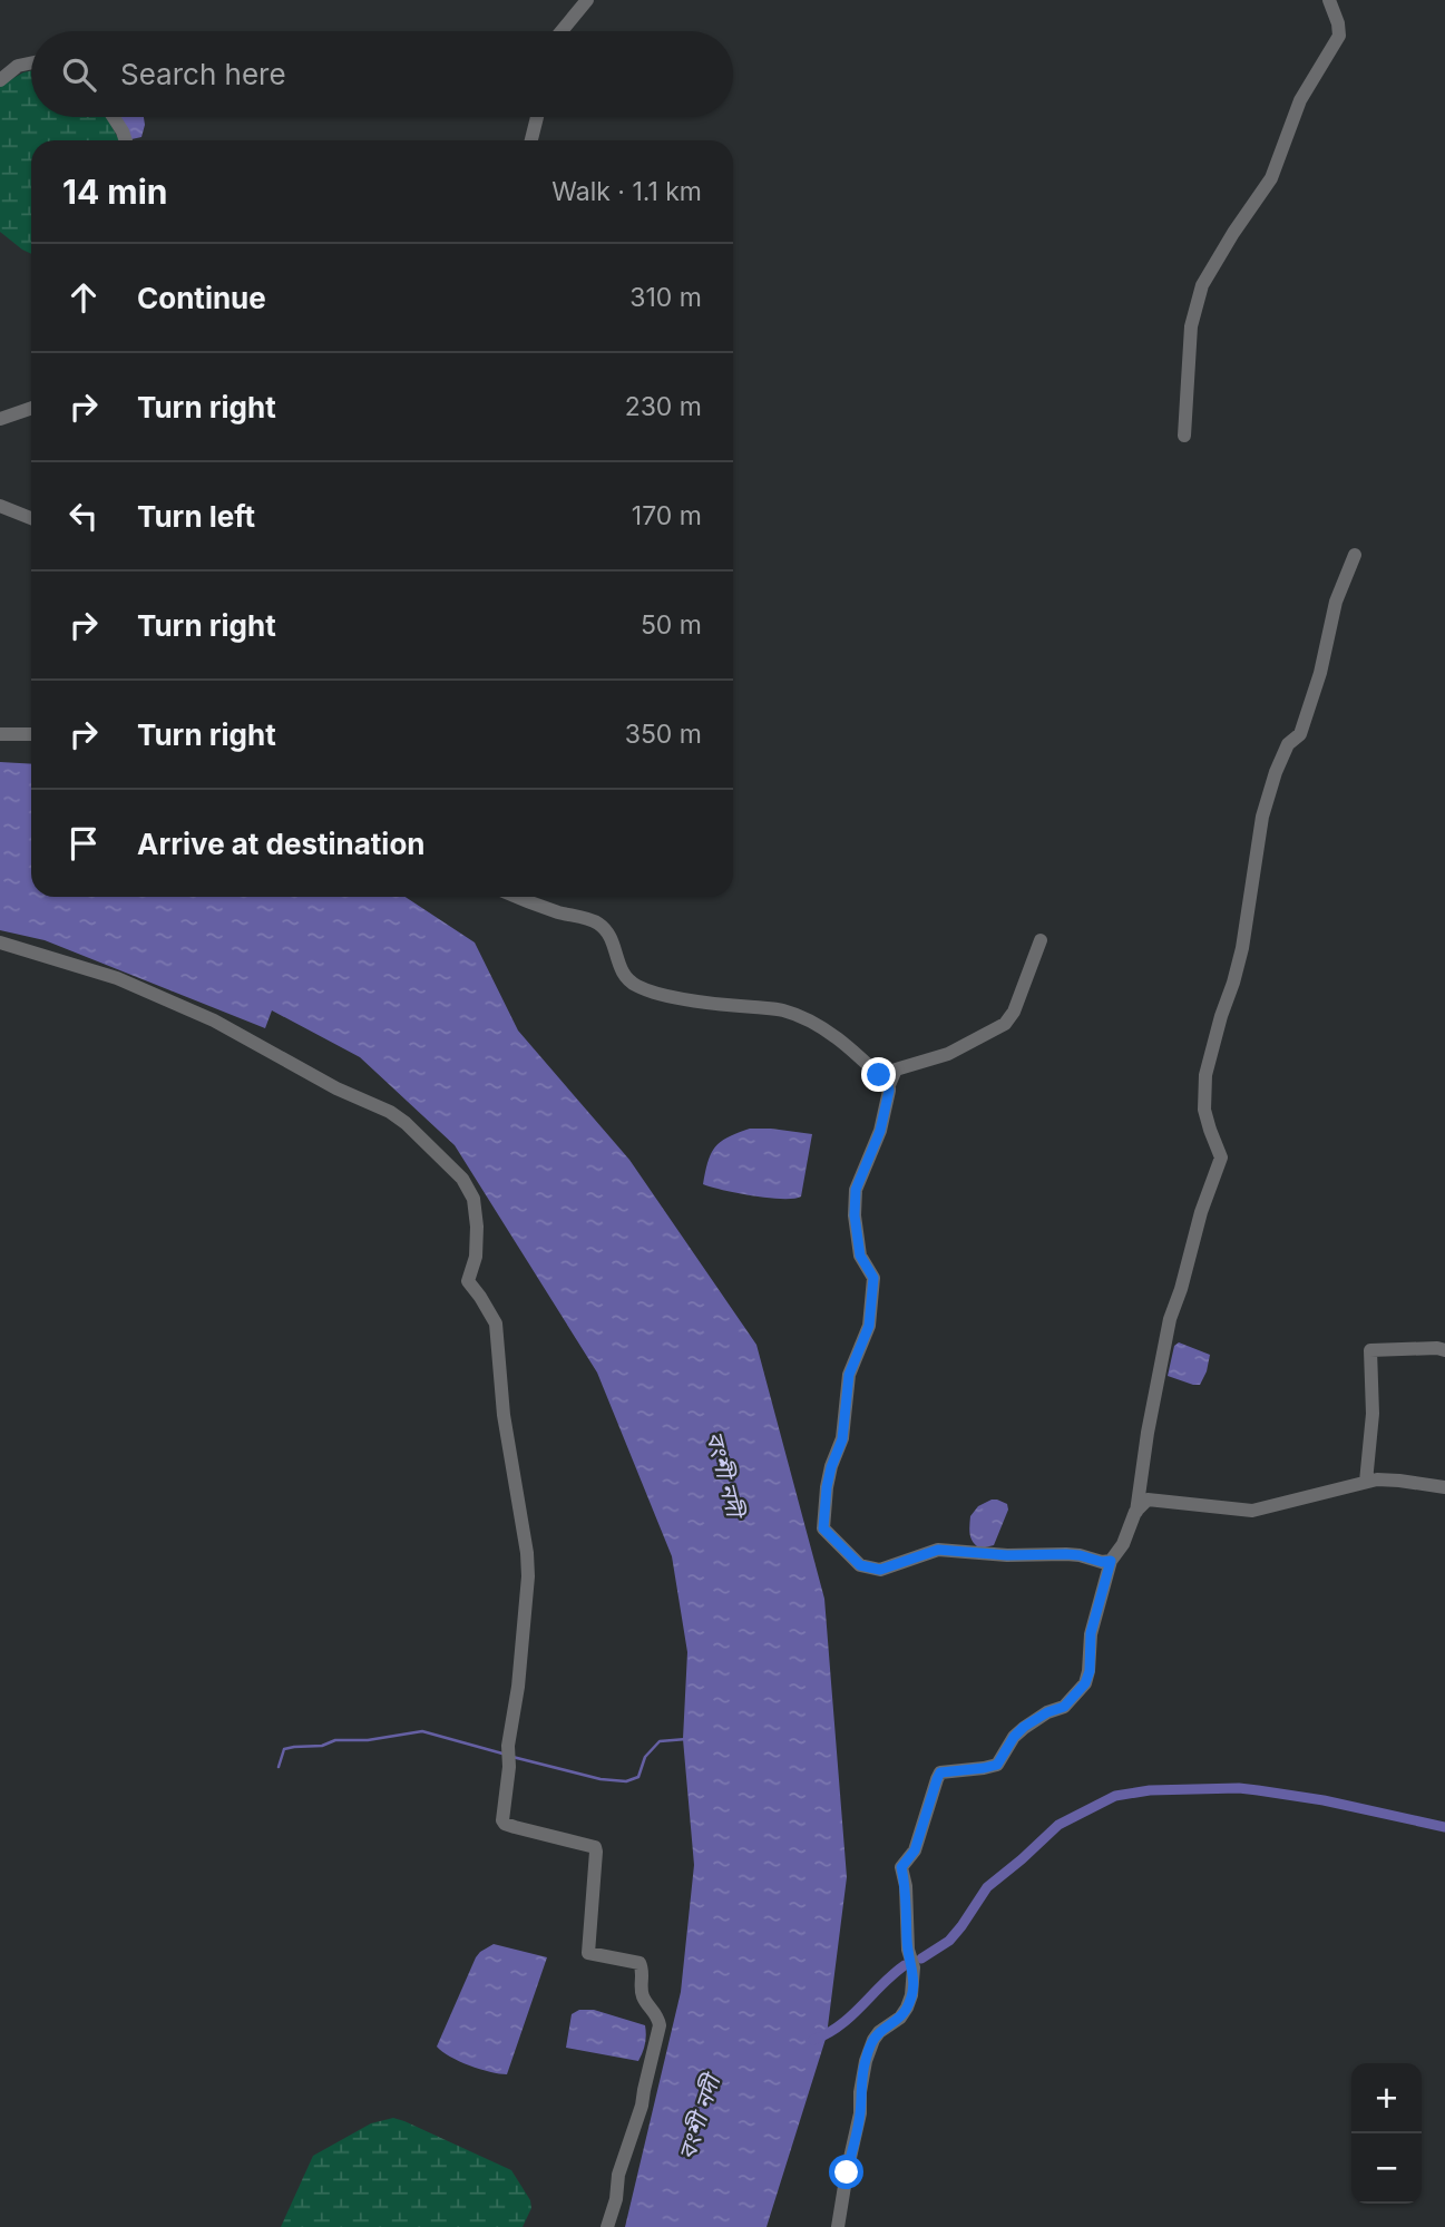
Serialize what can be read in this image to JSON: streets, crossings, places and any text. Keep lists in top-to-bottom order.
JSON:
{
  "water": ["বংশী নদী"],
  "page": {
    "search": "Search here",
    "heading": ["14 min", "Walk · 1.1 km"],
    "list": [
      ["Continue", "310 m"],
      ["Turn right", "230 m"],
      ["Turn left", "170 m"],
      ["Turn right", "50 m"],
      ["Turn right", "350 m"],
      "Arrive at destination"
    ],
    "map_buttons": ["+", "−"]
  }
}
